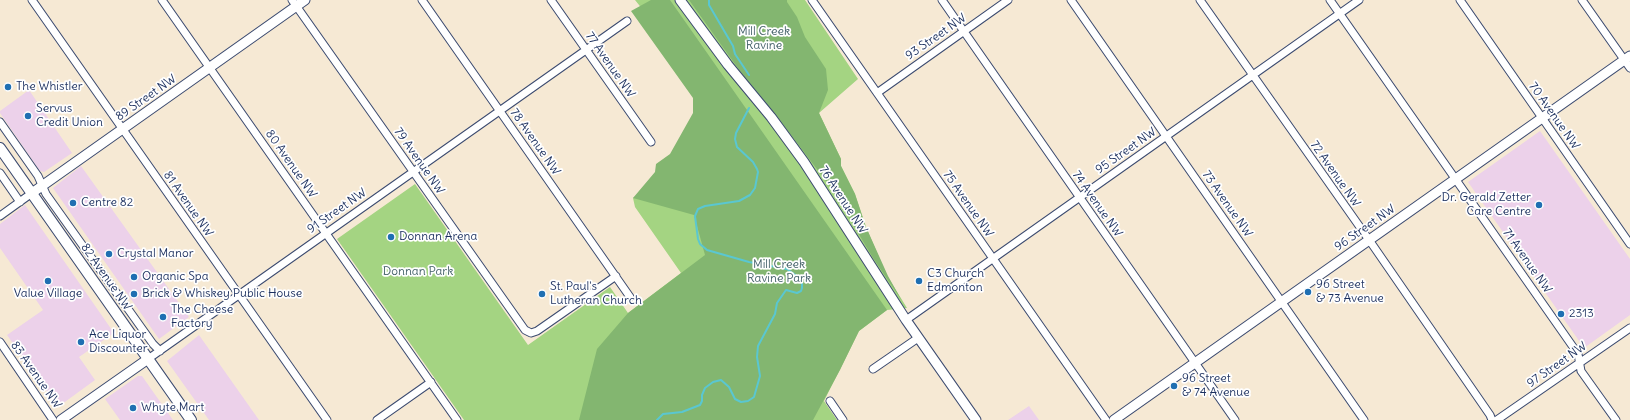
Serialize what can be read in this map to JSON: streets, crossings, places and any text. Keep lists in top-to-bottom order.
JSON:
{
  "streets": {
    "main road": ["82 Avenue NW"],
    "street": [
      "93 Street NW",
      "77 Avenue NW",
      "89 Street NW",
      "70 Avenue NW",
      "78 Avenue NW",
      "95 Street NW",
      "79 Avenue NW",
      "80 Avenue NW",
      "72 Avenue NW",
      "76 Avenue NW",
      "81 Avenue NW",
      "75 Avenue NW",
      "74 Avenue NW",
      "73 Avenue NW",
      "91 Street NW",
      "96 Street NW",
      "71 Avenue NW",
      "97 Street NW",
      "83 Avenue NW"
    ]
  },
  "crossings": [
    ["93 Street NW", "75 Avenue NW"],
    ["93 Street NW", "74 Avenue NW"],
    ["77 Avenue NW", "91 Street NW"],
    ["89 Street NW", "79 Avenue NW"],
    ["89 Street NW", "80 Avenue NW"],
    ["89 Street NW", "81 Avenue NW"],
    ["89 Street NW", "82 Avenue NW"],
    ["70 Avenue NW", "96 Street NW"],
    ["78 Avenue NW", "79 Avenue NW"],
    ["78 Avenue NW", "91 Street NW"],
    ["95 Street NW", "72 Avenue NW"],
    ["95 Street NW", "76 Avenue NW"],
    ["95 Street NW", "75 Avenue NW"],
    ["95 Street NW", "74 Avenue NW"],
    ["95 Street NW", "73 Avenue NW"],
    ["95 Street NW", "71 Avenue NW"],
    ["79 Avenue NW", "91 Street NW"],
    ["80 Avenue NW", "91 Street NW"],
    ["72 Avenue NW", "96 Street NW"],
    ["81 Avenue NW", "91 Street NW"],
    ["74 Avenue NW", "96 Street NW"],
    ["73 Avenue NW", "96 Street NW"],
    ["91 Street NW", "82 Avenue NW"],
    ["96 Street NW", "71 Avenue NW"],
    ["71 Avenue NW", "97 Street NW"]
  ],
  "parks": ["Mill Creek Ravine", "Mill Creek Ravine Park", "Donnan Park"],
  "places": [
    "The Whistler",
    "Servus Credit Union",
    "Centre 82",
    "Dr. Gerald Zetter Care Centre",
    "Donnan Arena",
    "Crystal Manor",
    "Organic Spa",
    "Value Village",
    "C3 Church Edmonton",
    "96 Street & 73 Avenue",
    "Brick & Whiskey Public House",
    "St. Paul's Lutheran Church",
    "2313",
    "The Cheese Factory",
    "Ace Liquor Discounter",
    "96 Street & 74 Avenue",
    "Whyte Mart"
  ]
}
